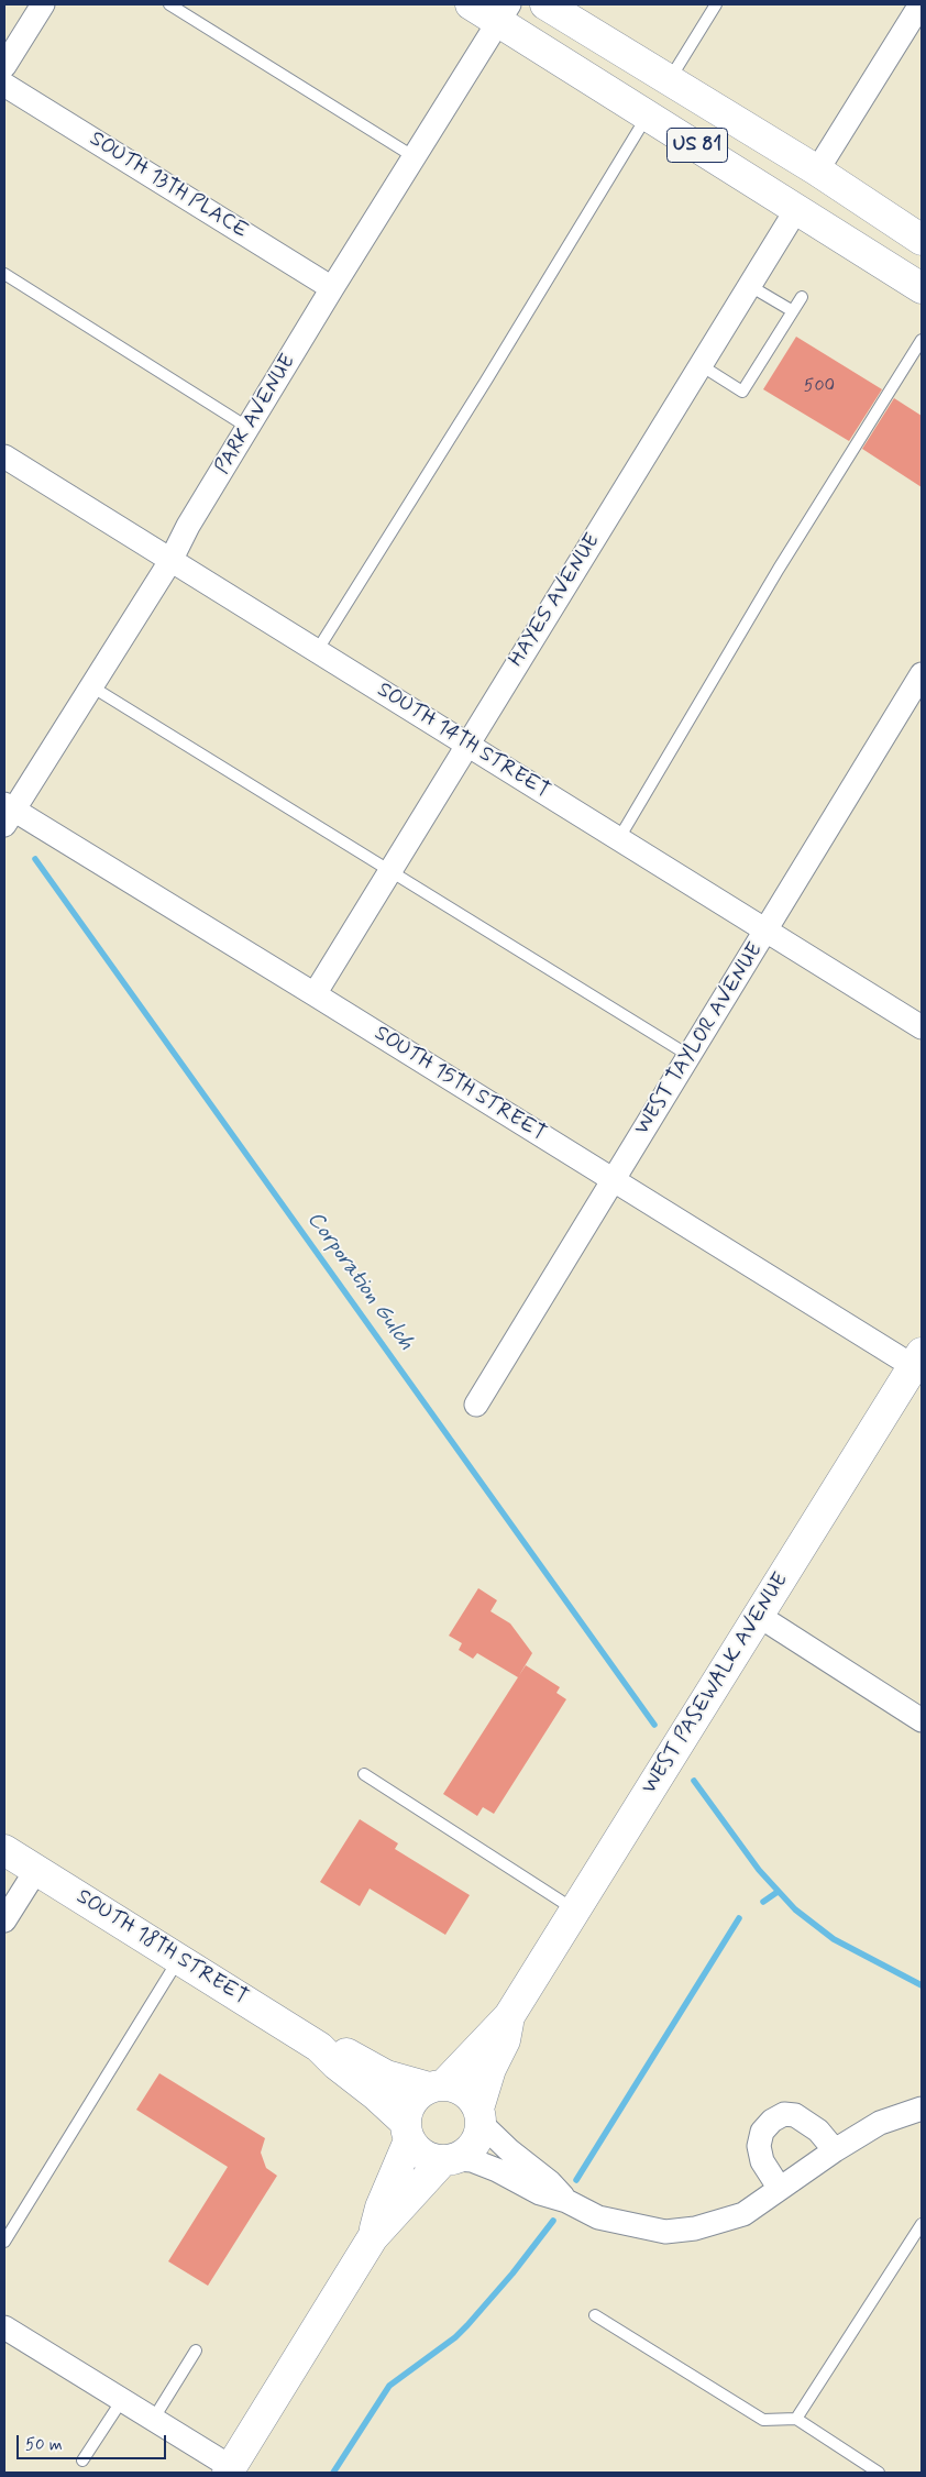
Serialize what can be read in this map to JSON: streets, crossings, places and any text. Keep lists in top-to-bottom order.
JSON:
{
  "streets": {
    "main road": ["US 81", "WEST PASEWALK AVENUE", "SOUTH 18TH STREET"],
    "street": [
      "SOUTH 13TH PLACE",
      "PARK AVENUE",
      "HAYES AVENUE",
      "SOUTH 14TH STREET",
      "WEST TAYLOR AVENUE",
      "SOUTH 15TH STREET"
    ]
  },
  "crossings": [
    ["US 81", "PARK AVENUE"],
    ["US 81", "HAYES AVENUE"],
    ["SOUTH 13TH PLACE", "PARK AVENUE"],
    ["PARK AVENUE", "SOUTH 14TH STREET"],
    ["PARK AVENUE", "SOUTH 15TH STREET"],
    ["HAYES AVENUE", "SOUTH 14TH STREET"],
    ["HAYES AVENUE", "SOUTH 15TH STREET"],
    ["SOUTH 14TH STREET", "WEST TAYLOR AVENUE"],
    ["WEST TAYLOR AVENUE", "SOUTH 15TH STREET"],
    ["SOUTH 15TH STREET", "WEST PASEWALK AVENUE"],
    ["WEST PASEWALK AVENUE", "SOUTH 18TH STREET"]
  ],
  "water": ["Corporation Gulch"],
  "house_numbers": ["500"],
  "scale_bar": "50 m"
}
